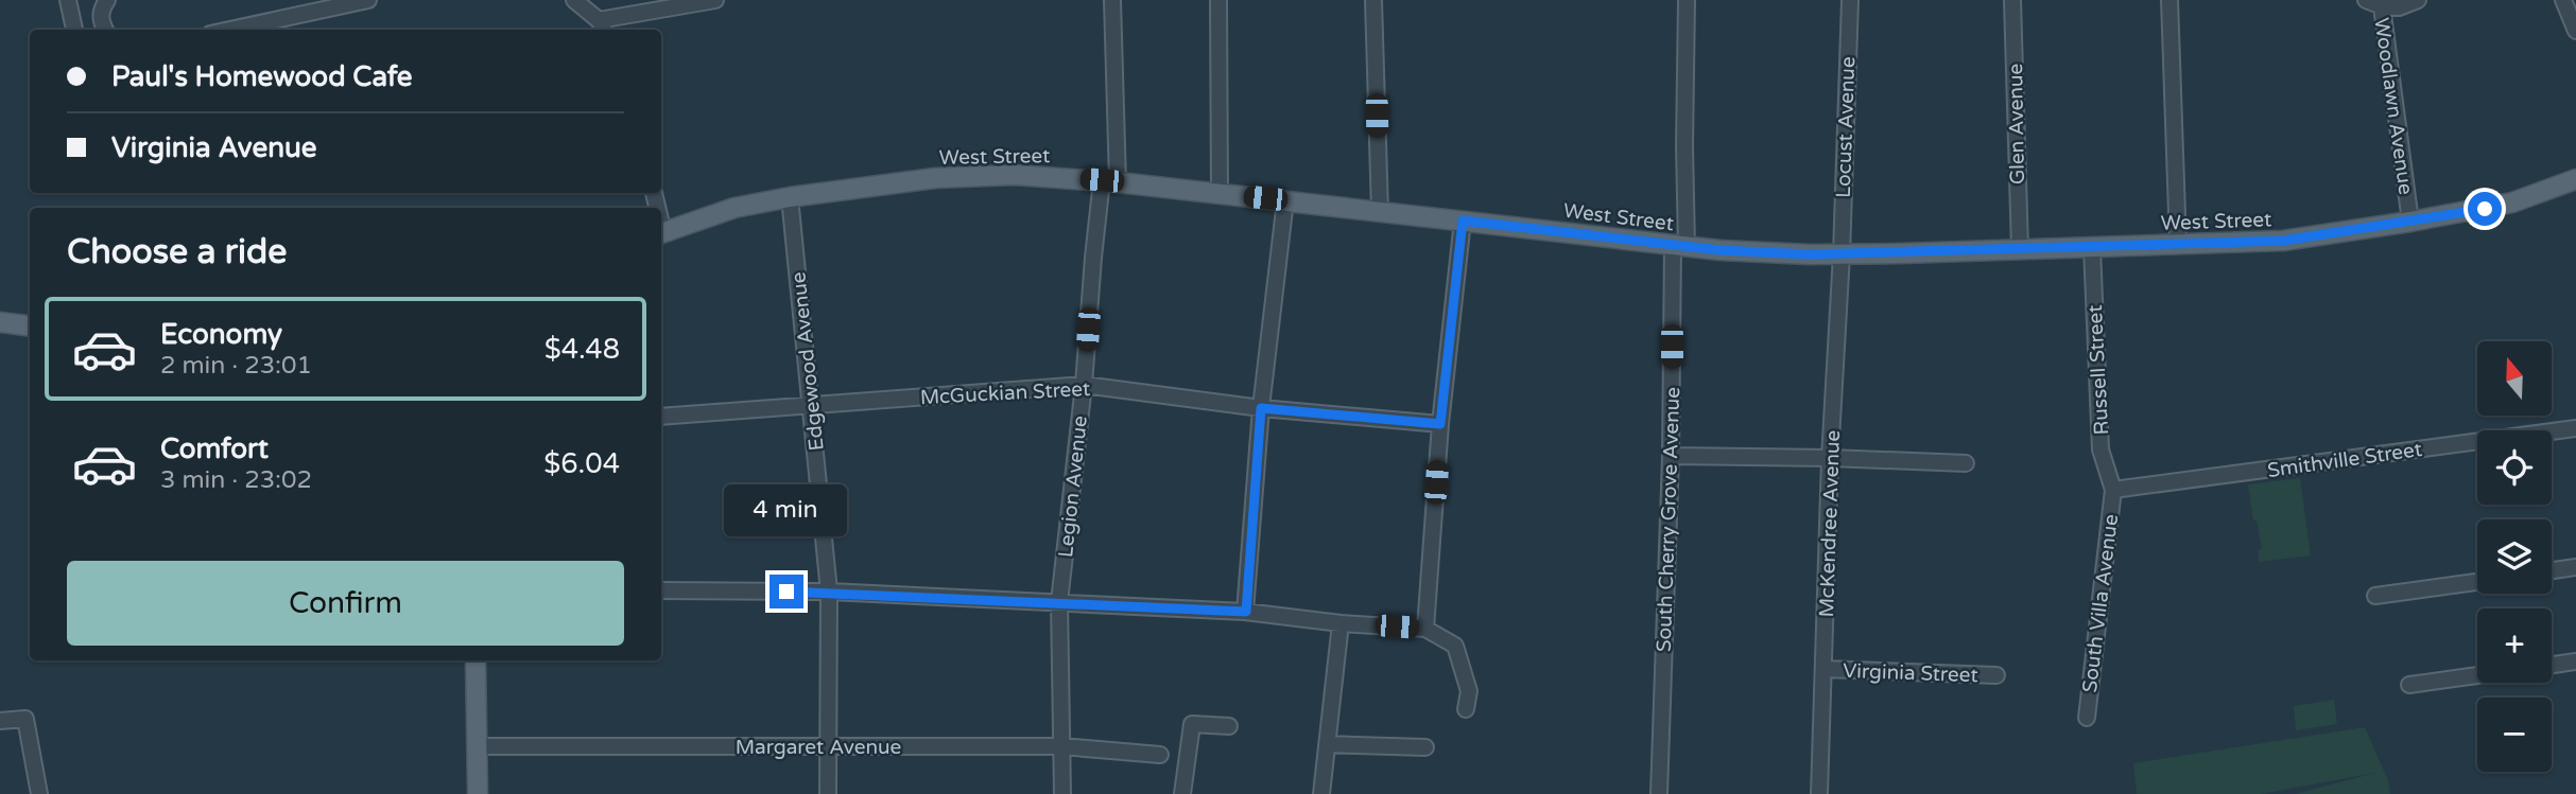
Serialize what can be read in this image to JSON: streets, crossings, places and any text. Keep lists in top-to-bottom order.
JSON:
{
  "streets": {
    "main road": ["West Street"],
    "street": [
      "Woodlawn Avenue",
      "Glen Avenue",
      "Locust Avenue",
      "Edgewood Avenue",
      "Russell Street",
      "McGuckian Street",
      "Smithville Street",
      "Legion Avenue",
      "South Cherry Grove Avenue",
      "McKendree Avenue",
      "South Villa Avenue",
      "Virginia Street",
      "Margaret Avenue"
    ]
  },
  "crossings": [
    ["Woodlawn Avenue", "West Street"],
    ["Glen Avenue", "West Street"],
    ["Locust Avenue", "West Street"],
    ["Locust Avenue", "McKendree Avenue"],
    ["West Street", "Edgewood Avenue"],
    ["West Street", "Russell Street"],
    ["West Street", "Legion Avenue"],
    ["West Street", "South Cherry Grove Avenue"],
    ["West Street", "McKendree Avenue"],
    ["Edgewood Avenue", "McGuckian Street"],
    ["Edgewood Avenue", "Margaret Avenue"],
    ["Russell Street", "Smithville Street"],
    ["Russell Street", "South Villa Avenue"],
    ["McGuckian Street", "Legion Avenue"],
    ["Smithville Street", "South Villa Avenue"],
    ["Legion Avenue", "Margaret Avenue"],
    ["McKendree Avenue", "Virginia Street"]
  ],
  "north": "top",
  "page": {
    "banner": ["Paul's Homewood Cafe", "Virginia Avenue"],
    "heading": "Choose a ride",
    "list": [
      {
        "name": "Economy",
        "note": "2 min · 23:01",
        "value": "$4.48"
      },
      {
        "name": "Comfort",
        "note": "3 min · 23:02",
        "value": "$6.04"
      }
    ],
    "map_buttons": ["+", "−"],
    "bubble": "4 min",
    "buttons": "Confirm"
  }
}
